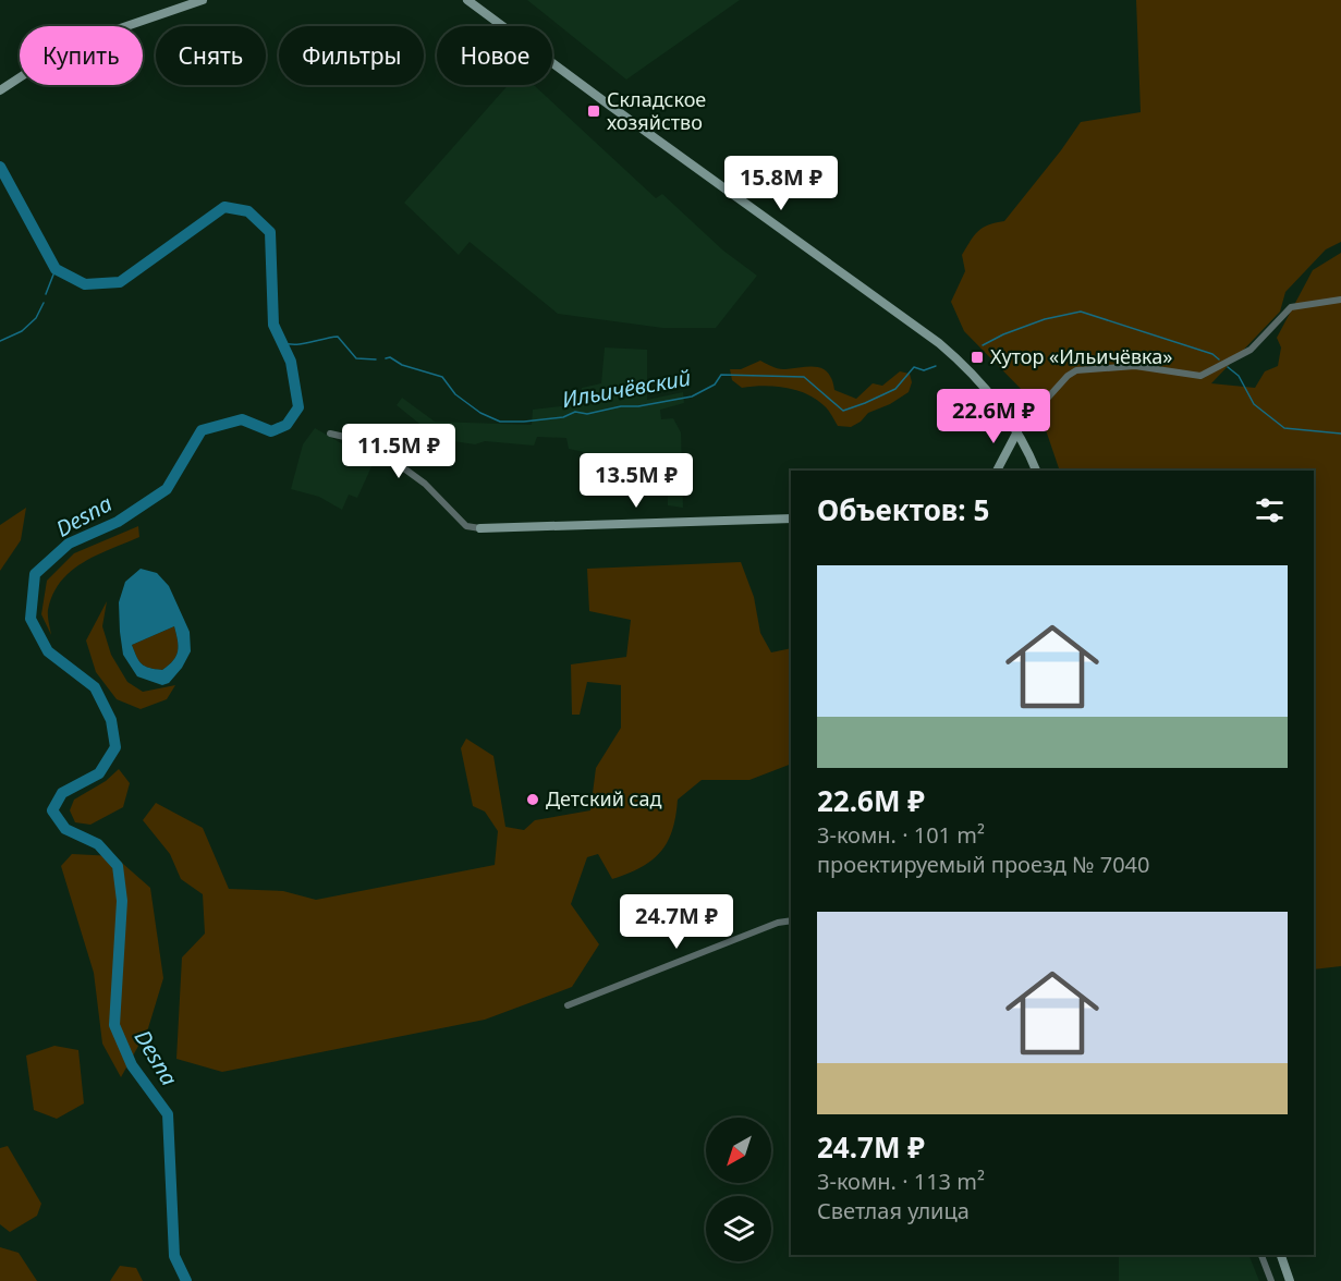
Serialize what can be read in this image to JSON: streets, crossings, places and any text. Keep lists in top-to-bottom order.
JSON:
{
  "water": ["Ильичёвский", "Desna"],
  "places": {
    "transit": ["Складское хозяйство", "Хутор «Ильичёвка»"],
    "other": ["Детский сад"]
  },
  "north": "bottom left",
  "page": {
    "chip": [
      "Купить",
      "Снять",
      "Фильтры",
      "Новое"
    ],
    "price": [
      "15.8M ₽",
      "22.6M ₽",
      "11.5M ₽",
      "13.5M ₽",
      "24.7M ₽"
    ],
    "heading": "Объектов: 5",
    "list": [
      {
        "name": "22.6M ₽",
        "note": "3-комн. · 101 m² · проектируемый проезд № 7040"
      },
      {
        "name": "24.7M ₽",
        "note": "3-комн. · 113 m² · Светлая улица"
      }
    ]
  }
}
